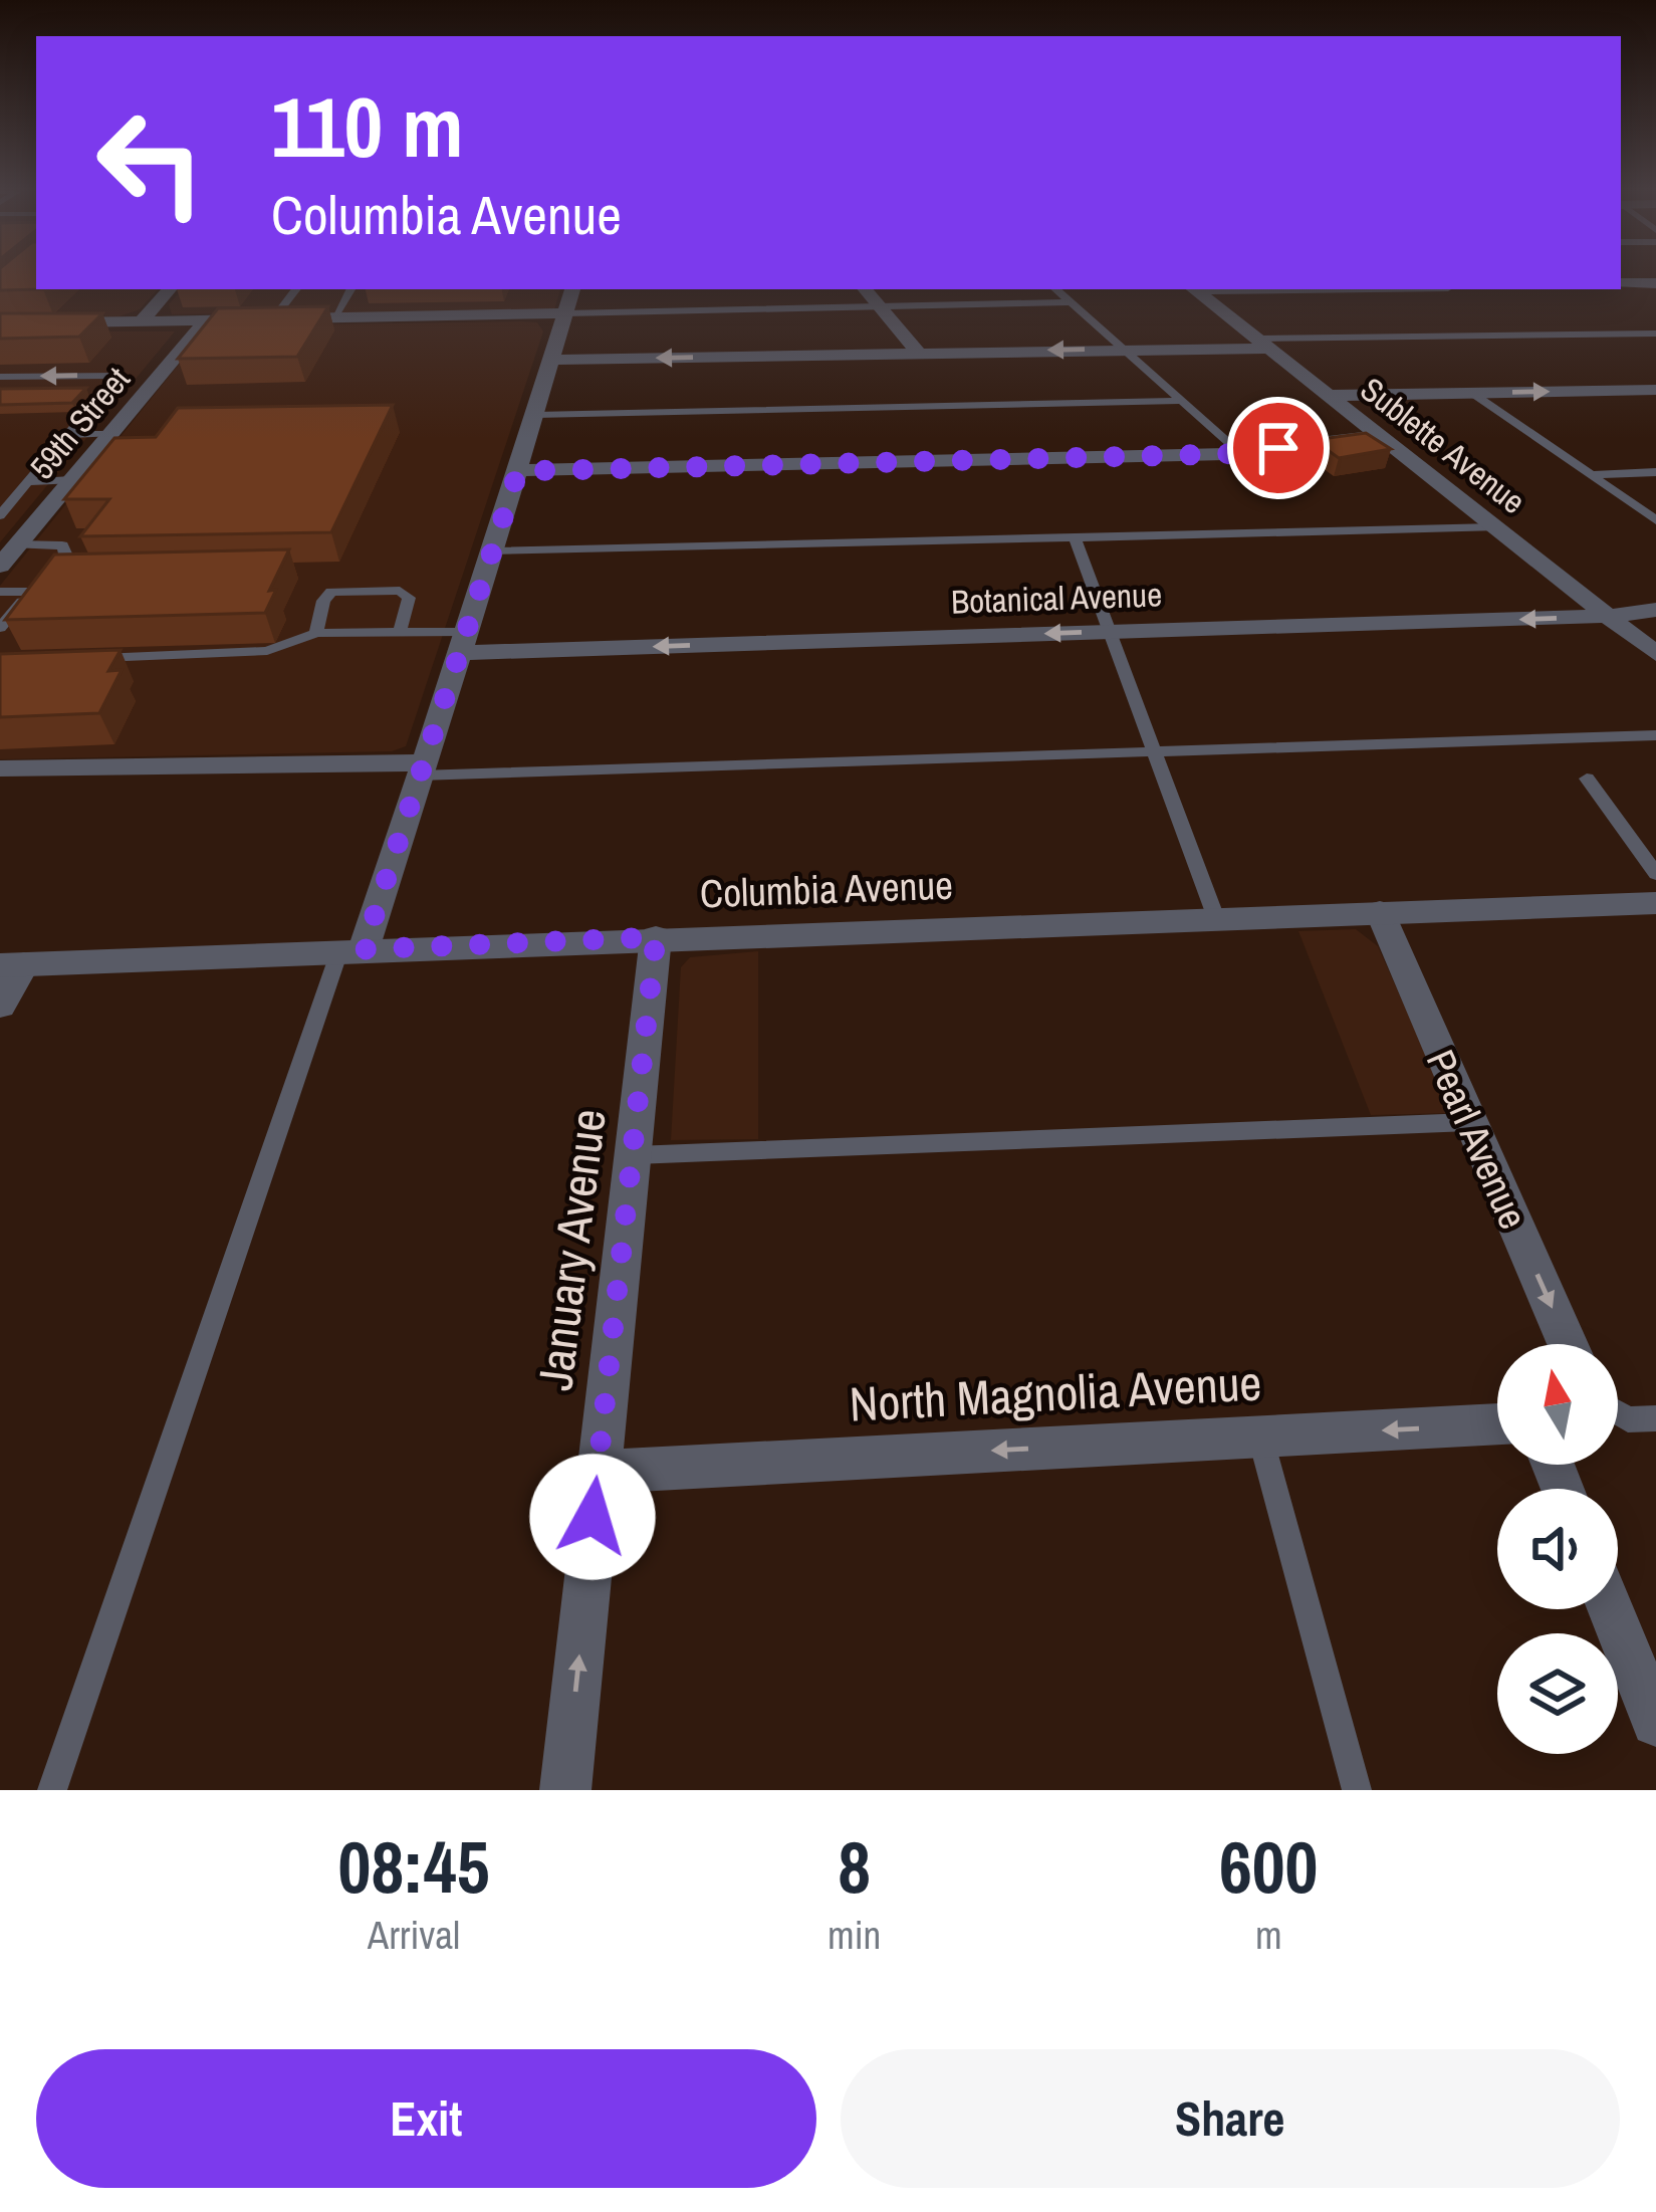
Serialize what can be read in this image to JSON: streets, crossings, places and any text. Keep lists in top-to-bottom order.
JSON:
{
  "streets": {
    "street": [
      "59th Street",
      "Sublette Avenue",
      "Botanical Avenue",
      "Columbia Avenue",
      "Pearl Avenue",
      "January Avenue",
      "North Magnolia Avenue"
    ]
  },
  "crossings": [
    ["Sublette Avenue", "Botanical Avenue"],
    ["Columbia Avenue", "Pearl Avenue"],
    ["Columbia Avenue", "January Avenue"],
    ["January Avenue", "North Magnolia Avenue"]
  ],
  "one_way": ["Pearl Avenue", "January Avenue", "North Magnolia Avenue"],
  "north": "top",
  "page": {
    "turn": ["110 m", "Columbia Avenue"],
    "eta": [
      "08:45",
      "Arrival",
      "8",
      "min",
      "600",
      "m"
    ],
    "buttons": ["Exit", "Share"]
  }
}
